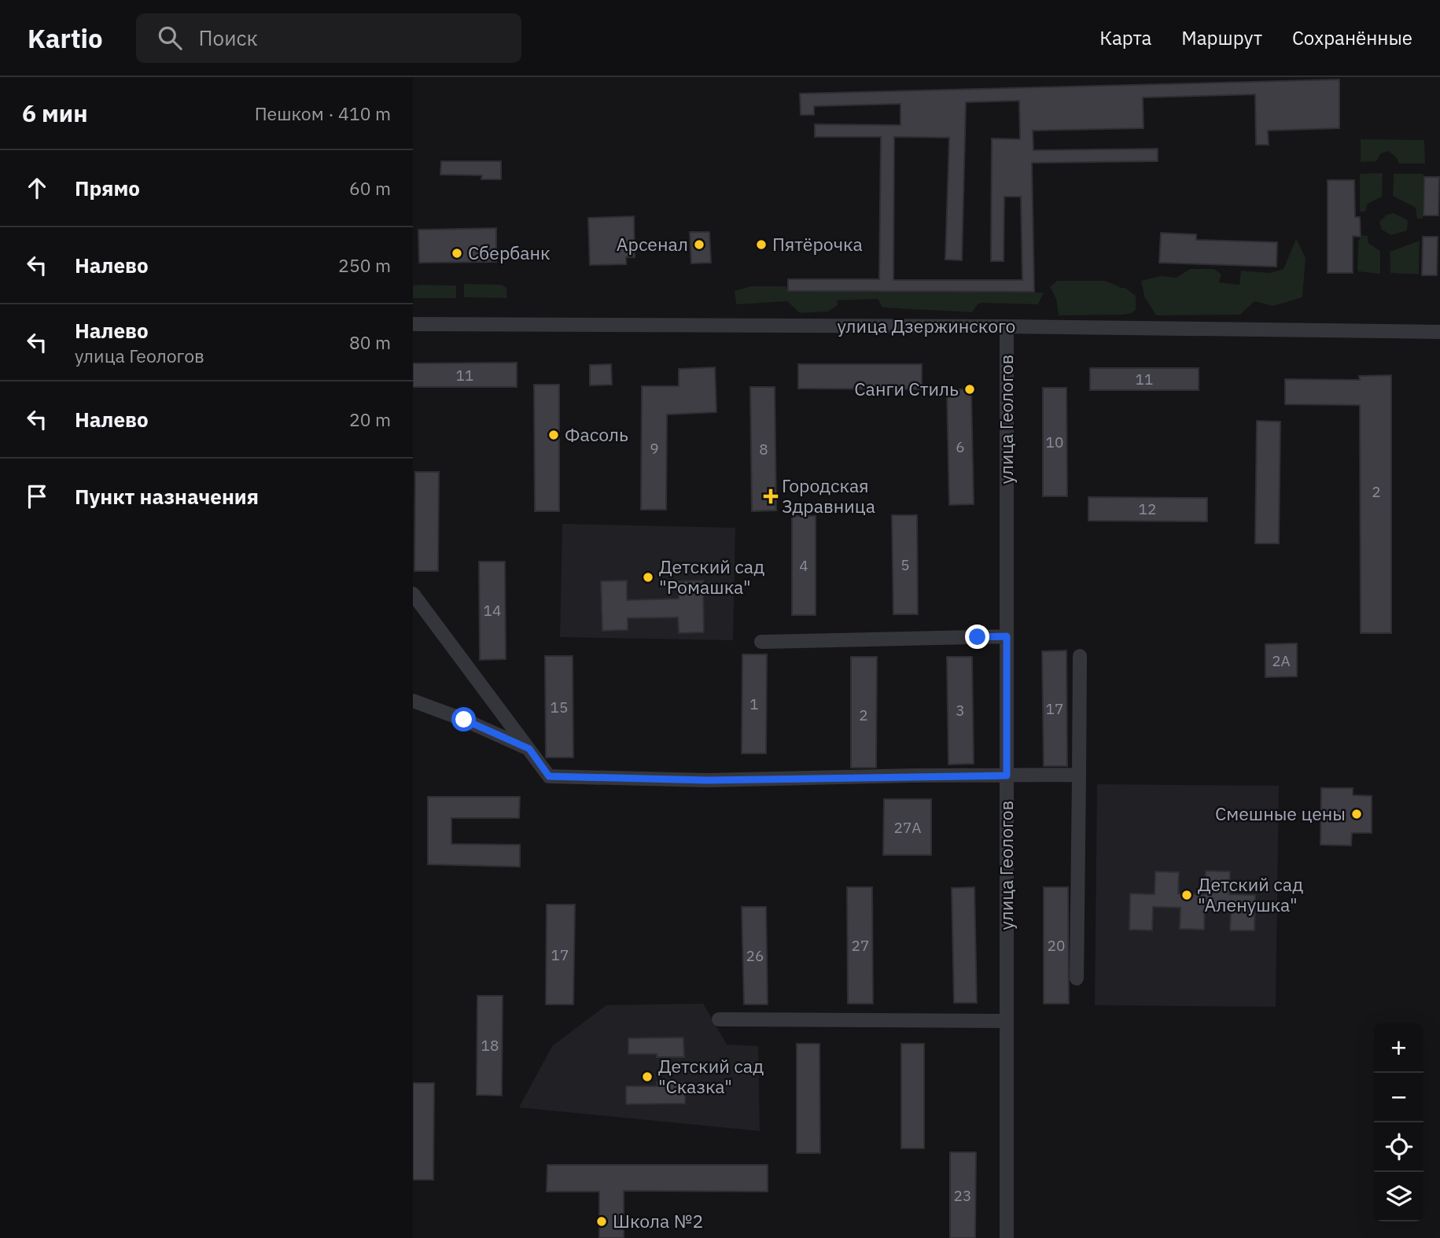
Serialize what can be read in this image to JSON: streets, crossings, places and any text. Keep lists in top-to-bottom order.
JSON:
{
  "streets": {
    "street": ["улица Дзержинского", "улица Геологов"]
  },
  "crossings": [
    ["улица Дзержинского", "улица Геологов"]
  ],
  "places": {
    "other": [
      "Арсенал",
      "Пятёрочка",
      "Сбербанк",
      "Санги Стиль",
      "Фасоль",
      "Детский сад \"Ромашка\"",
      "Смешные цены",
      "Детский сад \"Аленушка\"",
      "Детский сад \"Сказка\"",
      "Школа №2"
    ],
    "health": ["Городская Здравница"]
  },
  "house_numbers": [
    "11",
    "11",
    "10",
    "6",
    "9",
    "8",
    "2",
    "12",
    "5",
    "4",
    "14",
    "2А",
    "1",
    "15",
    "17",
    "3",
    "2",
    "27А",
    "27",
    "20",
    "17",
    "26",
    "18",
    "23"
  ],
  "page": {
    "header": "Kartio",
    "search": "Поиск",
    "nav": ["Карта", "Маршрут", "Сохранённые"],
    "heading": ["6 мин", "Пешком · 410 m"],
    "list": [
      ["Прямо", "60 m"],
      ["Налево", "250 m"],
      ["Налево", "улица Геологов", "80 m"],
      ["Налево", "20 m"],
      "Пункт назначения"
    ],
    "map_buttons": ["+", "−"]
  }
}
